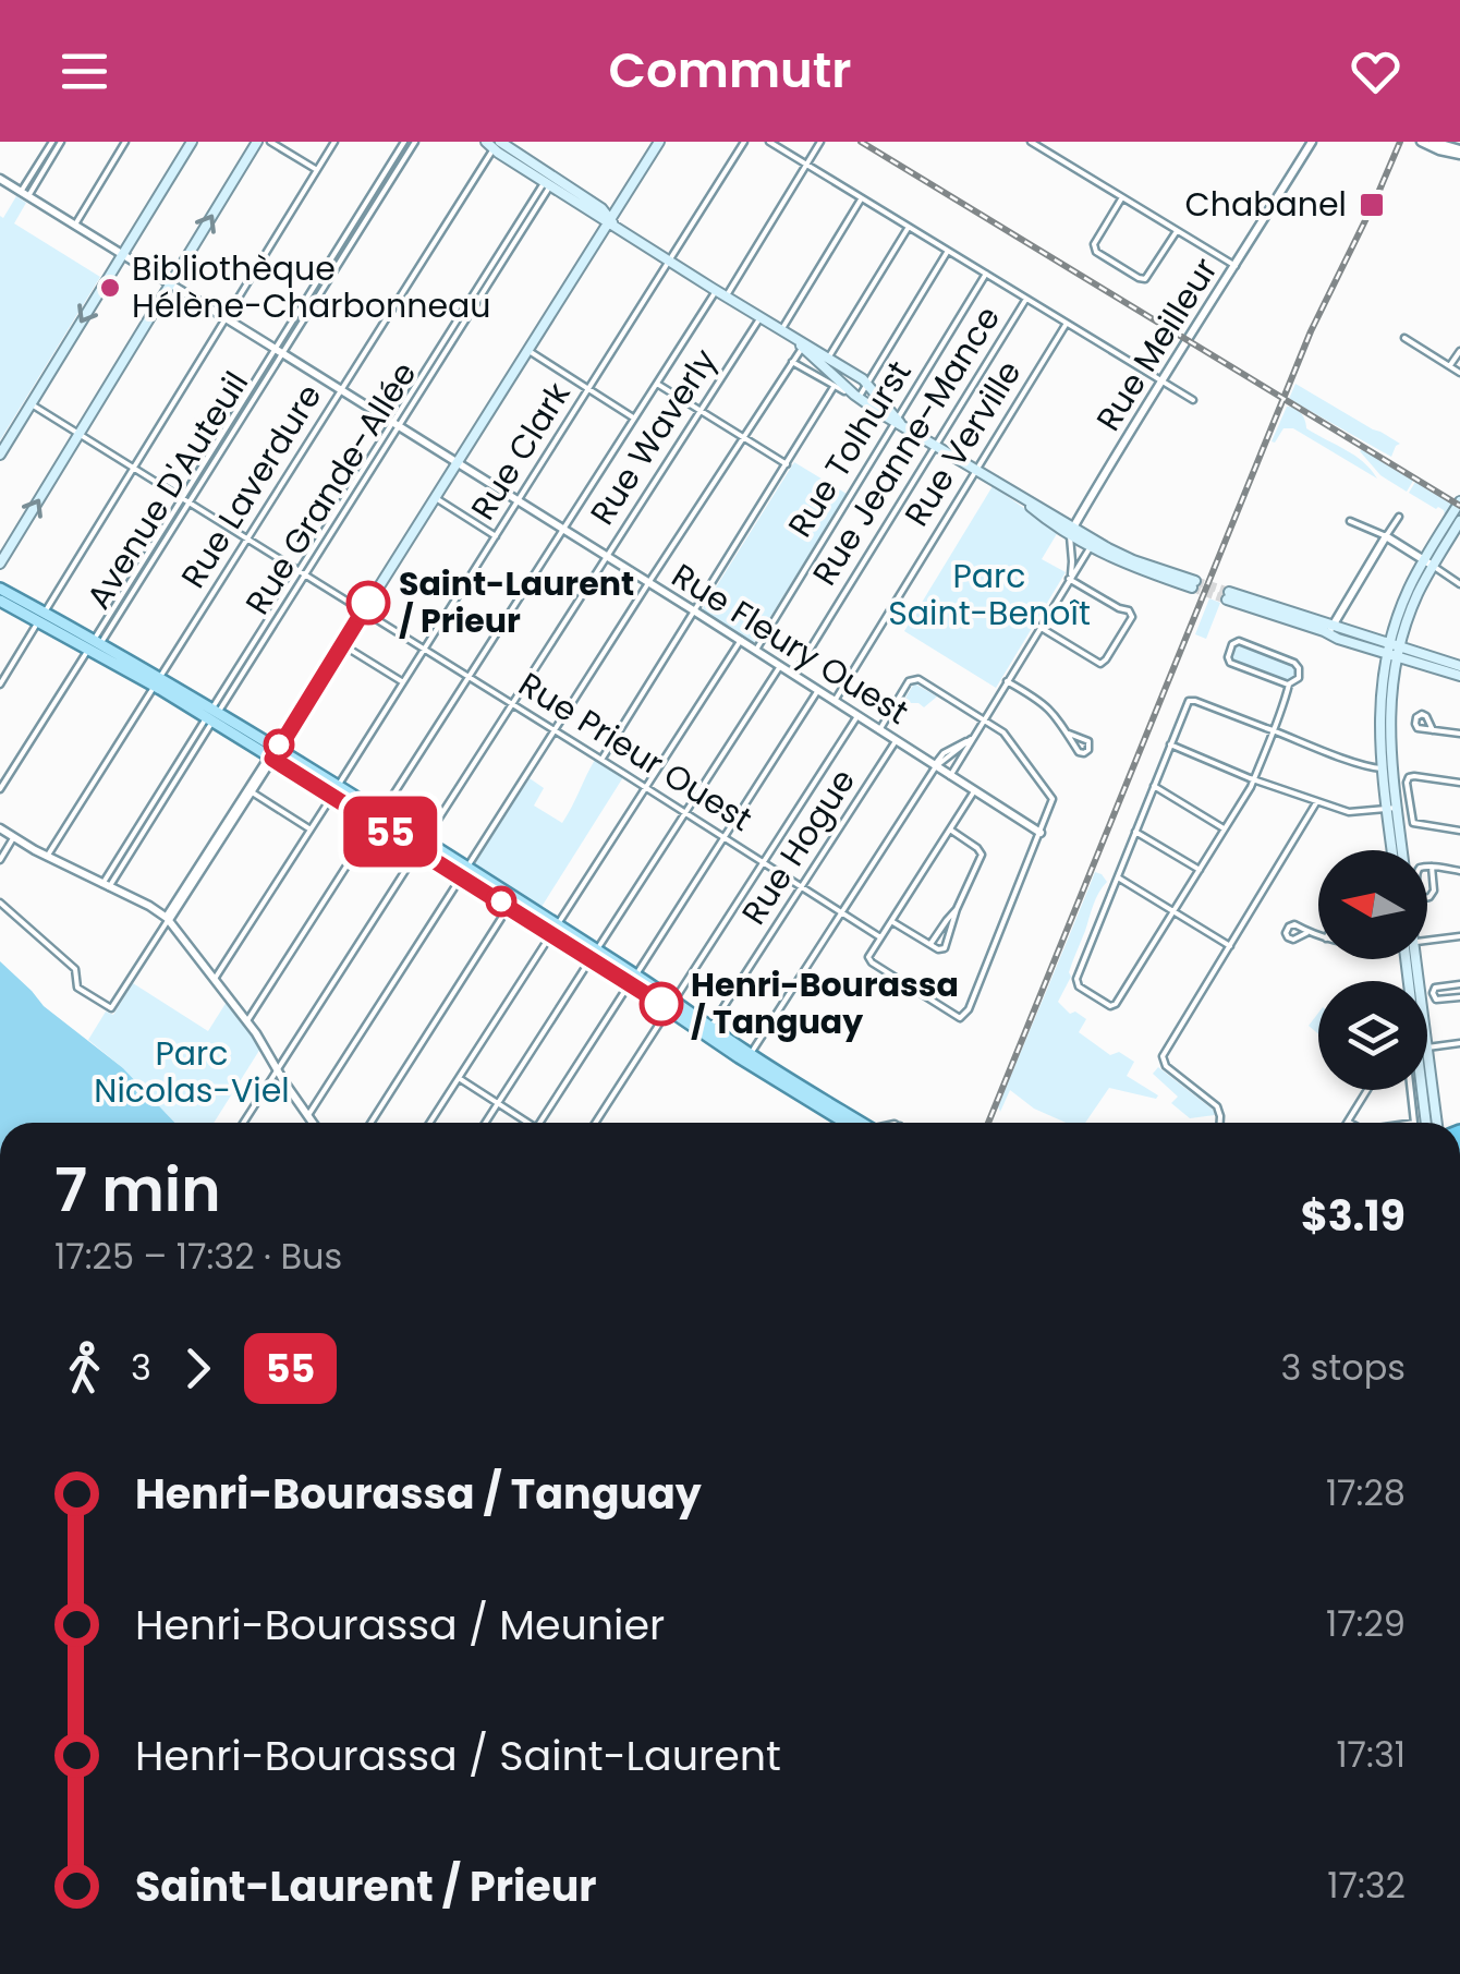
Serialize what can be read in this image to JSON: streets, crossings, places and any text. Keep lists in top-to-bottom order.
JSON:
{
  "streets": {
    "street": [
      "Rue Meilleur",
      "Rue Waverly",
      "Rue Verville",
      "Rue Jeanne-Mance",
      "Rue Tolhurst",
      "Rue Clark",
      "Rue Laverdure",
      "Rue Grande-Allée",
      "Avenue D'Auteuil",
      "Rue Fleury Ouest",
      "Rue Prieur Ouest",
      "Rue Hogue"
    ]
  },
  "crossings": [
    ["Rue Waverly", "Rue Fleury Ouest"],
    ["Rue Waverly", "Rue Prieur Ouest"],
    ["Rue Verville", "Rue Fleury Ouest"],
    ["Rue Jeanne-Mance", "Rue Fleury Ouest"],
    ["Rue Tolhurst", "Rue Fleury Ouest"],
    ["Rue Clark", "Rue Fleury Ouest"],
    ["Rue Clark", "Rue Prieur Ouest"],
    ["Rue Laverdure", "Rue Fleury Ouest"],
    ["Rue Laverdure", "Rue Prieur Ouest"],
    ["Rue Grande-Allée", "Rue Fleury Ouest"],
    ["Rue Grande-Allée", "Rue Prieur Ouest"],
    ["Avenue D'Auteuil", "Rue Fleury Ouest"],
    ["Avenue D'Auteuil", "Rue Prieur Ouest"],
    ["Rue Fleury Ouest", "Rue Hogue"],
    ["Rue Prieur Ouest", "Rue Hogue"]
  ],
  "parks": ["Parc Saint-Benoît", "Parc Nicolas-Viel"],
  "places": {
    "transit": ["Chabanel"],
    "other": ["Bibliothèque Hélène-Charbonneau", "Saint-Laurent / Prieur", "Henri-Bourassa / Tanguay"]
  },
  "lines": ["bus line 55"],
  "north": "left",
  "page": {
    "header": "Commutr",
    "on_map": "55",
    "heading": ["7 min", "17:25 – 17:32 · Bus", "$3.19"],
    "legs": ["3", "55", "3 stops"],
    "list": [
      {
        "name": "Henri-Bourassa / Tanguay",
        "value": "17:28"
      },
      {
        "name": "Henri-Bourassa / Meunier",
        "value": "17:29"
      },
      {
        "name": "Henri-Bourassa / Saint-Laurent",
        "value": "17:31"
      },
      {
        "name": "Saint-Laurent / Prieur",
        "value": "17:32"
      }
    ]
  }
}
